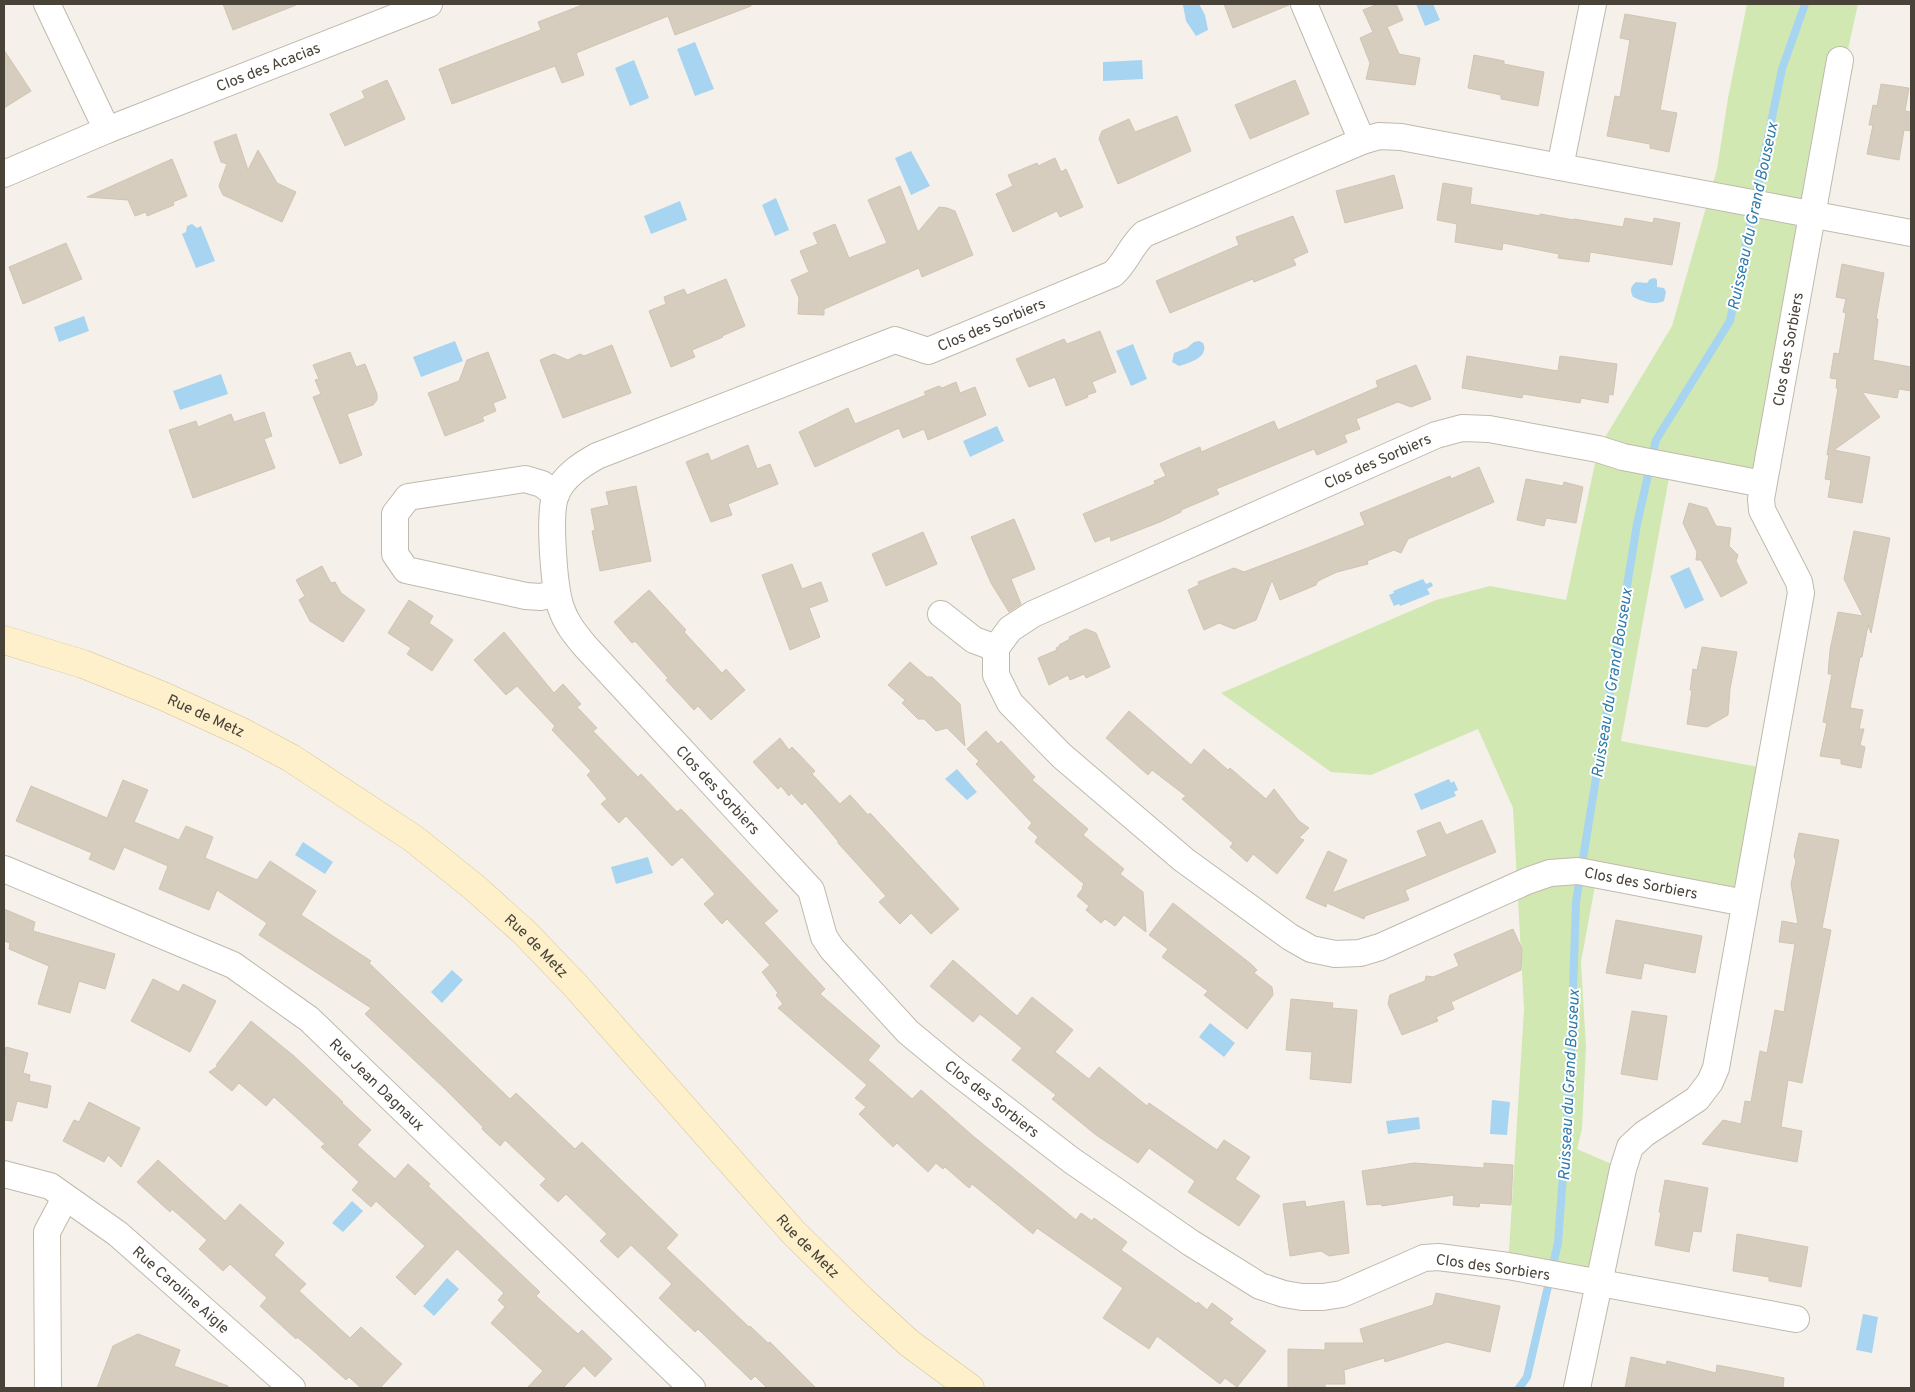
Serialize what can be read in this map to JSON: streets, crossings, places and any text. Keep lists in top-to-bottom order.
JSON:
{
  "streets": {
    "main road": ["Rue de Metz"],
    "street": [
      "Clos des Acacias",
      "Clos des Sorbiers",
      "Rue Jean Dagnaux",
      "Rue Caroline Aigle"
    ]
  },
  "water": ["Ruisseau du Grand Bouseux"]
}
